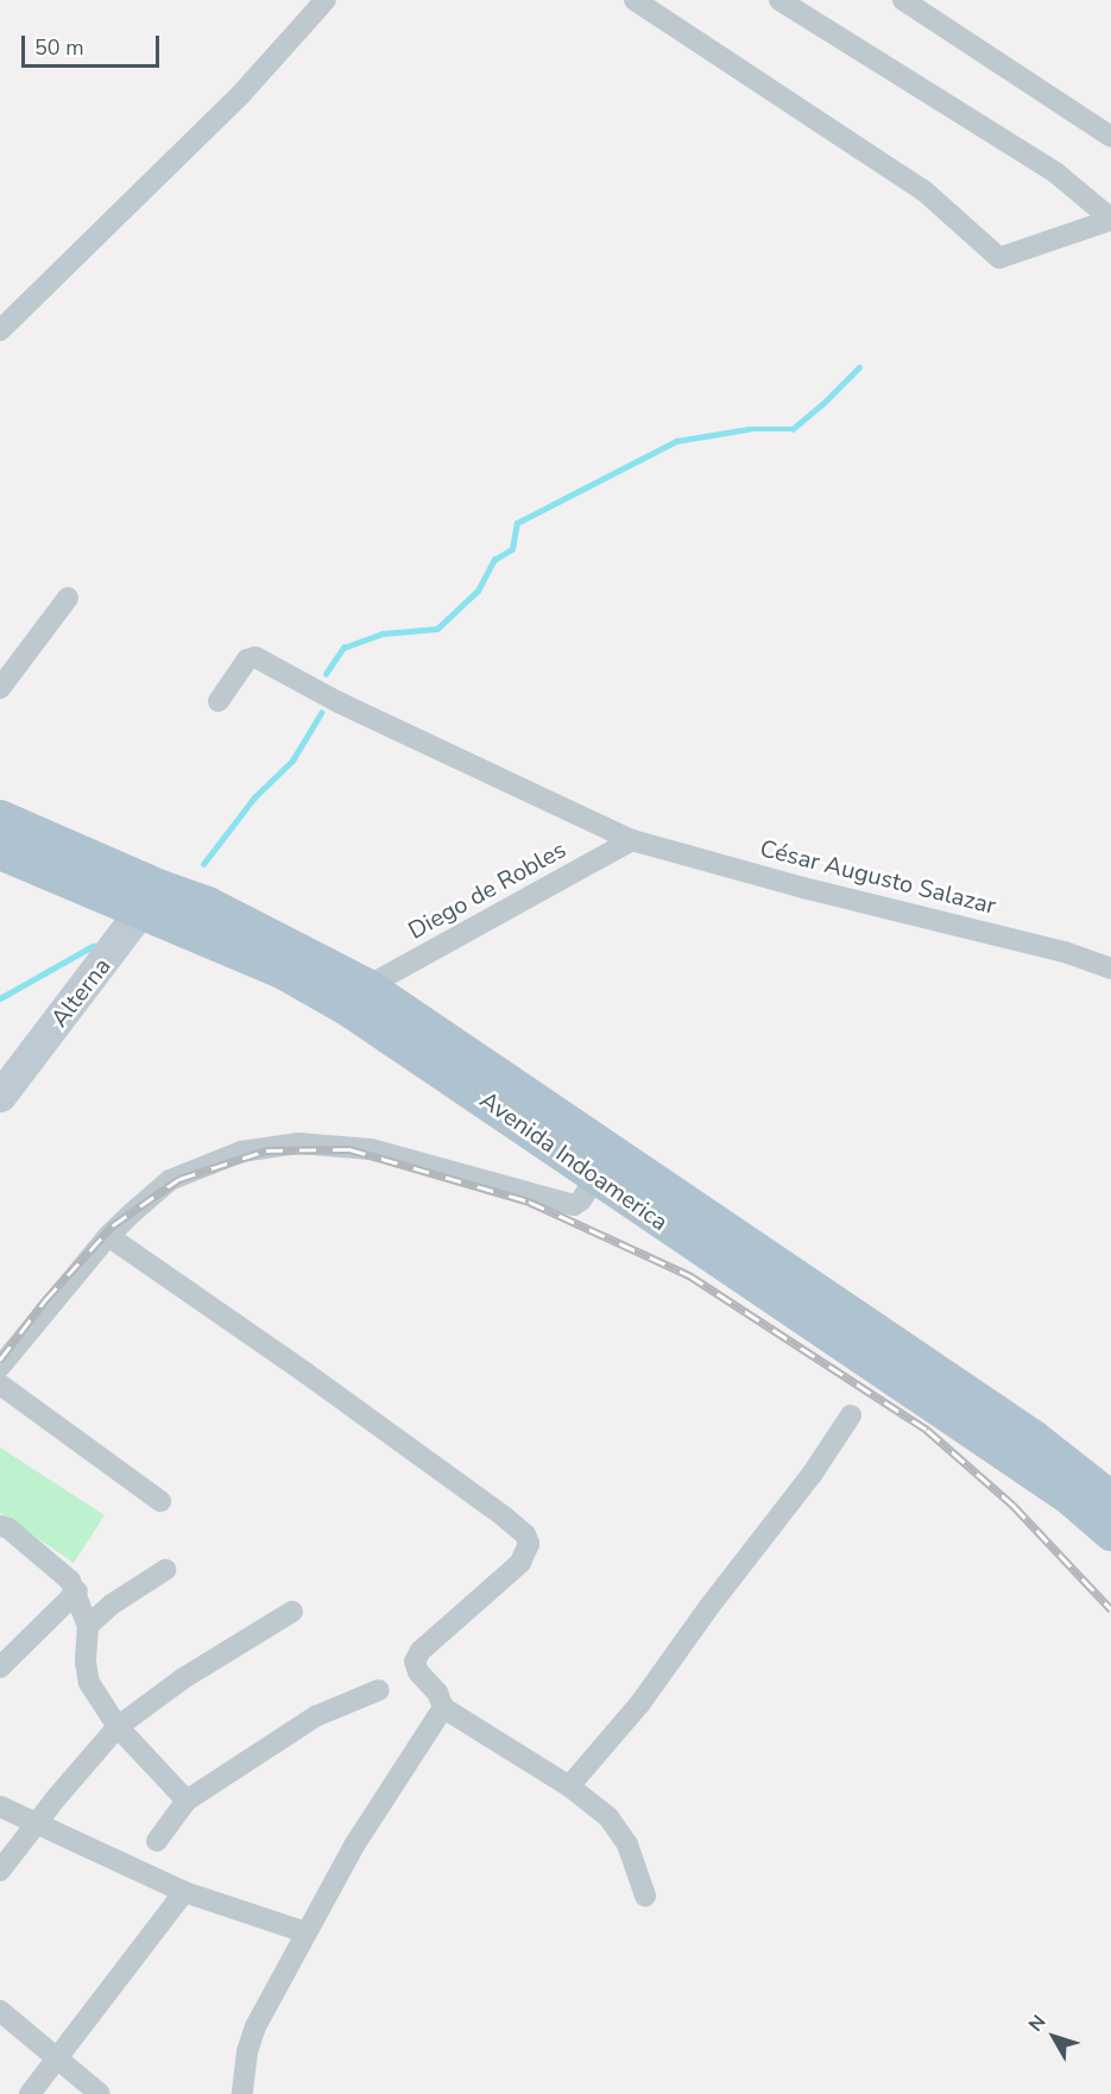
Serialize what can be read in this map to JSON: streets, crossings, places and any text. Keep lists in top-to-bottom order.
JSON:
{
  "streets": {
    "main road": ["Avenida Indoamerica"],
    "street": ["César Augusto Salazar", "Diego de Robles", "Alterna"]
  },
  "crossings": [
    ["César Augusto Salazar", "Diego de Robles"],
    ["Diego de Robles", "Avenida Indoamerica"],
    ["Alterna", "Avenida Indoamerica"]
  ],
  "scale_bar": "50 m",
  "north": "top left"
}
